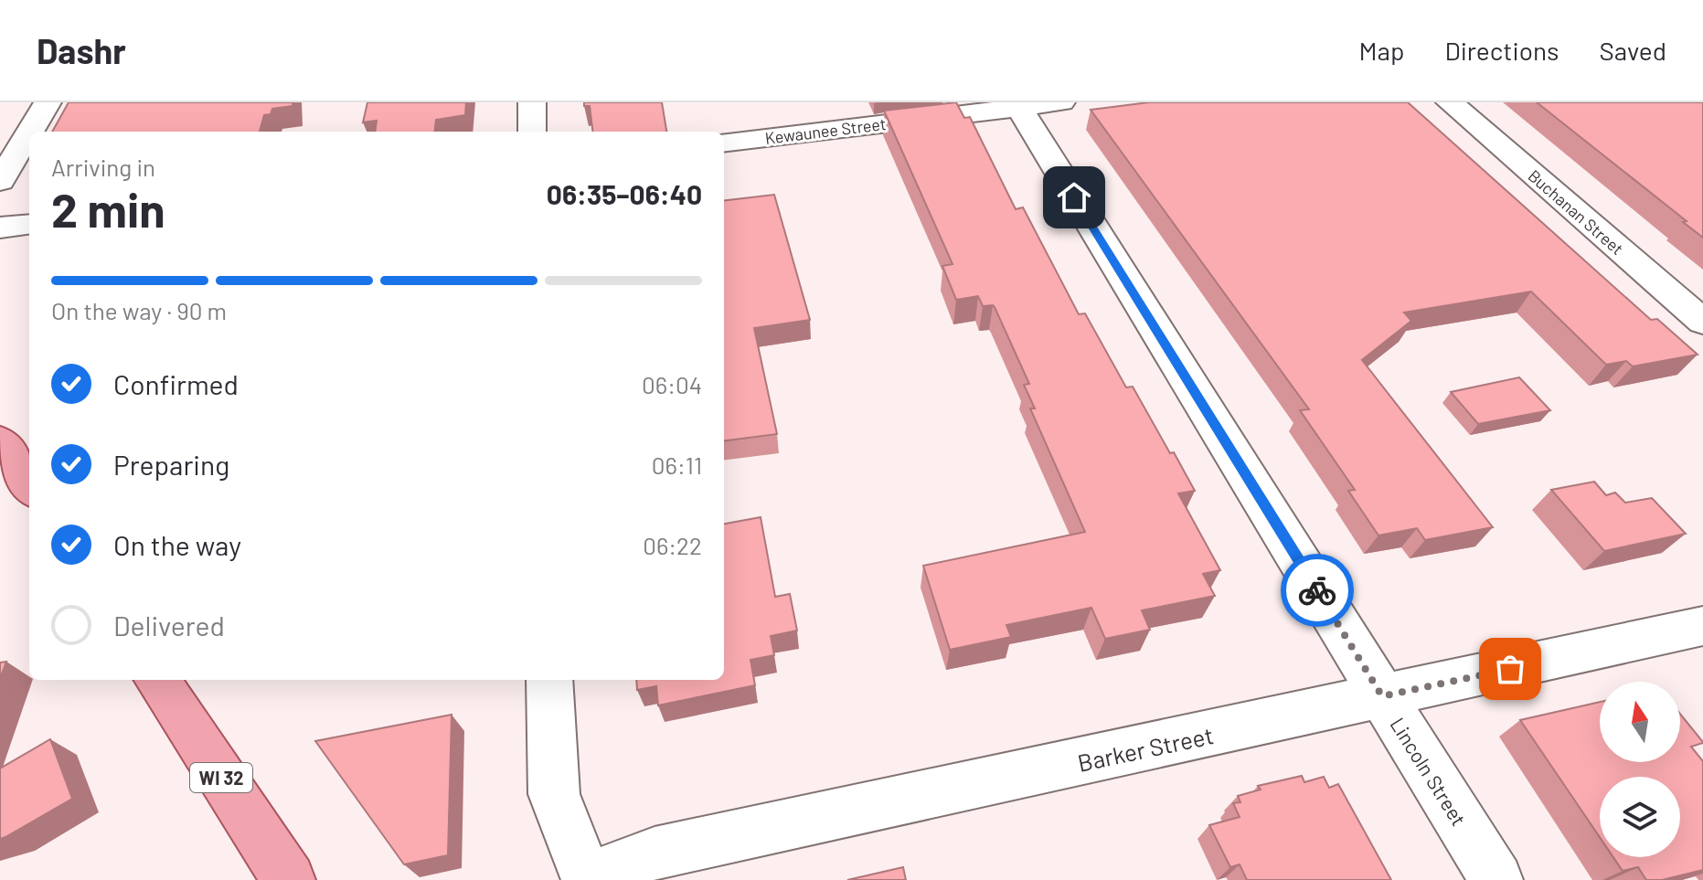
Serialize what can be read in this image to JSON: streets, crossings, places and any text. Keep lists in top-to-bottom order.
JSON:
{
  "streets": {
    "main road": ["WI 32"],
    "street": [
      "Kewaunee Street",
      "Buchanan Street",
      "Barker Street",
      "Lincoln Street"
    ]
  },
  "crossings": [
    ["Kewaunee Street", "Lincoln Street"],
    ["Barker Street", "Lincoln Street"]
  ],
  "north": "top",
  "page": {
    "header": "Dashr",
    "nav": ["Map", "Directions", "Saved"],
    "heading": ["2 min", "Arriving in", "06:35–06:40"],
    "bar": "On the way · 90 m",
    "list": [
      ["Confirmed", "06:04"],
      ["Preparing", "06:11"],
      ["On the way", "06:22"],
      "Delivered"
    ]
  }
}
